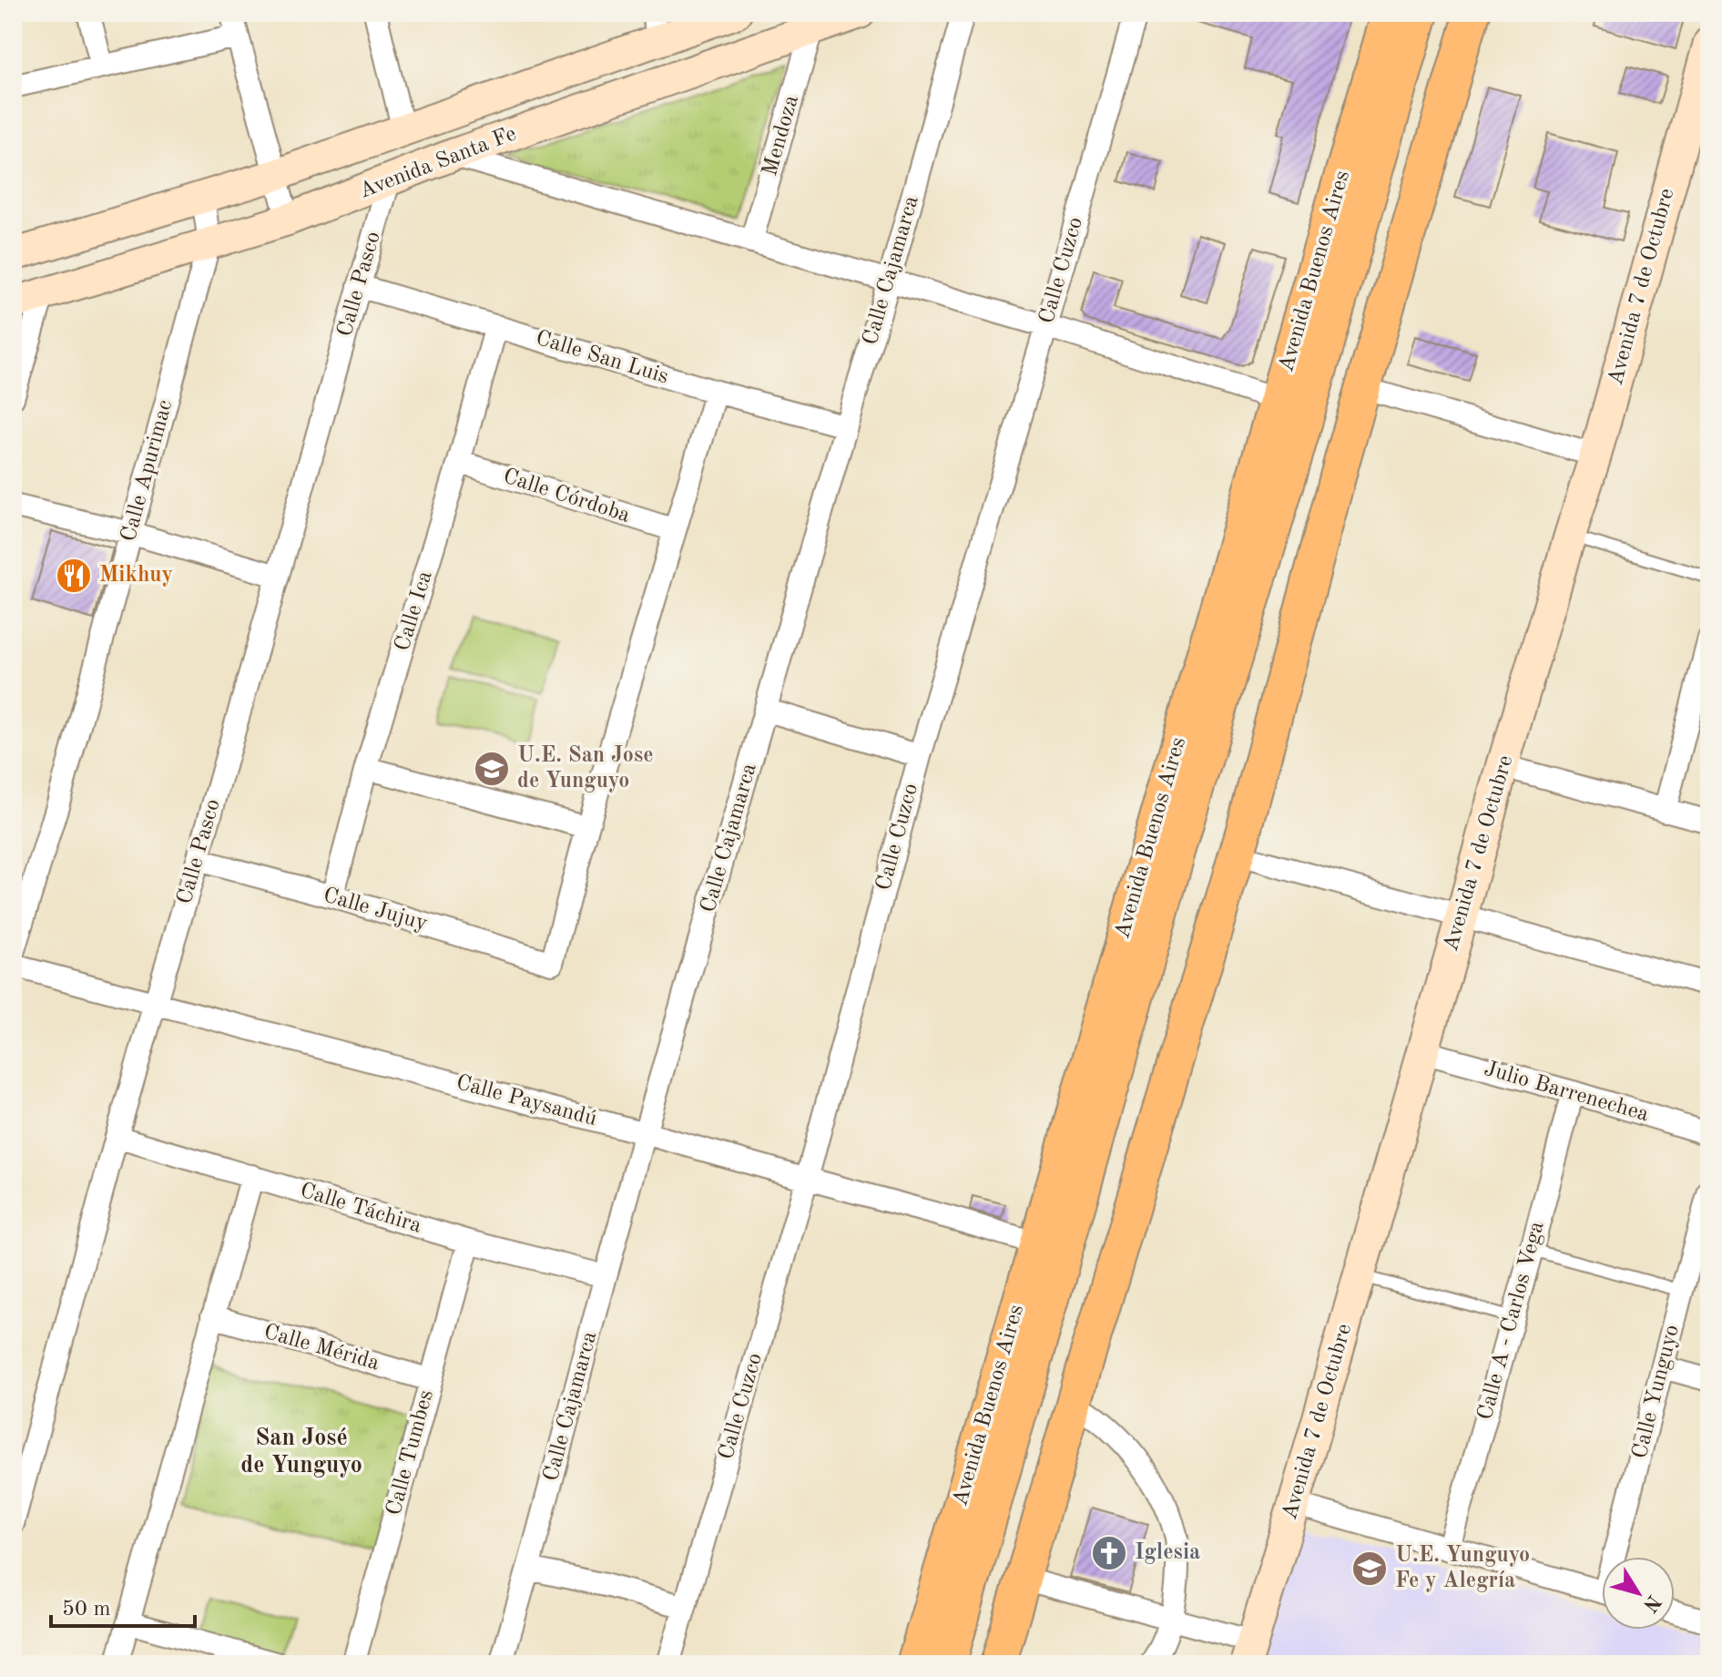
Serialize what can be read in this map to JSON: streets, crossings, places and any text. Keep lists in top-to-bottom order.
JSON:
{
  "streets": {
    "highway": ["Avenida Buenos Aires"],
    "main road": ["Avenida Santa Fe", "Avenida 7 de Octubre"],
    "street": [
      "Mendoza",
      "Calle Cajamarca",
      "Calle Cuzco",
      "Calle Pasco",
      "Calle San Luis",
      "Calle Apurimac",
      "Calle Córdoba",
      "Calle Ica",
      "Calle Jujuy",
      "Julio Barrenechea",
      "Calle Paysandú",
      "Calle Táchira",
      "Calle A - Carlos Vega",
      "Calle Mérida",
      "Calle Yunguyo",
      "Calle Tumbes"
    ]
  },
  "crossings": [
    ["Mendoza", "Avenida Santa Fe"],
    ["Avenida Santa Fe", "Calle Pasco"],
    ["Avenida Santa Fe", "Calle Apurimac"],
    ["Calle Cajamarca", "Calle San Luis"],
    ["Calle Cajamarca", "Calle Paysandú"],
    ["Calle Cajamarca", "Calle Táchira"],
    ["Calle Cuzco", "Calle Paysandú"],
    ["Avenida Buenos Aires", "Calle Paysandú"],
    ["Calle Pasco", "Calle San Luis"],
    ["Calle Pasco", "Calle Jujuy"],
    ["Calle Pasco", "Calle Paysandú"],
    ["Calle Pasco", "Calle Táchira"],
    ["Avenida 7 de Octubre", "Julio Barrenechea"],
    ["Calle San Luis", "Calle Ica"],
    ["Calle Córdoba", "Calle Ica"],
    ["Calle Ica", "Calle Jujuy"],
    ["Julio Barrenechea", "Calle A - Carlos Vega"],
    ["Calle Táchira", "Calle Tumbes"],
    ["Calle Mérida", "Calle Tumbes"]
  ],
  "districts": ["San José de Yunguyo"],
  "places": {
    "restaurant": ["Mikhuy"],
    "school or university": ["U.E. San Jose de Yunguyo", "U.E. Yunguyo Fe y Alegría"],
    "church": ["Iglesia"]
  },
  "scale_bar": "50 m",
  "north": "bottom right"
}
